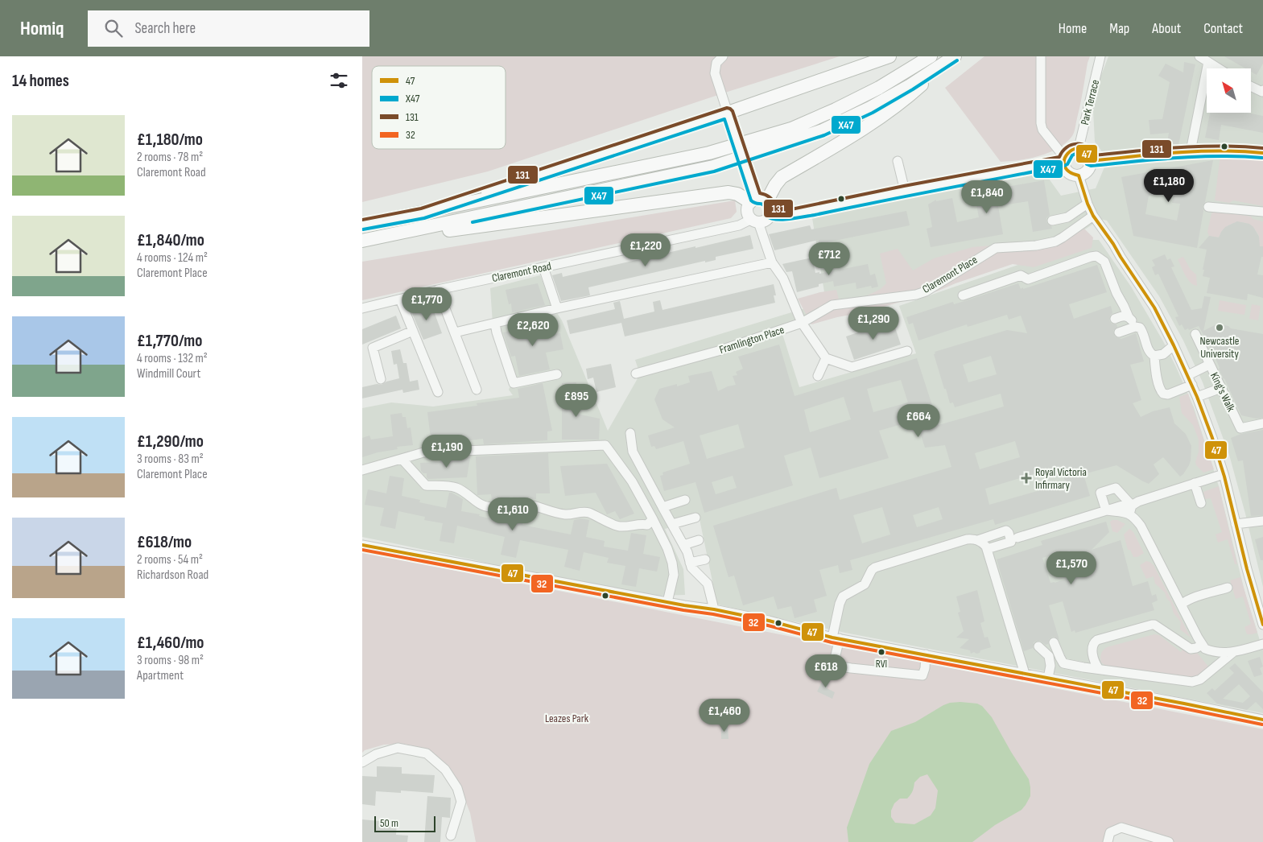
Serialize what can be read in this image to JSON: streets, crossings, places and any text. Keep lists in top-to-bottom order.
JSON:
{
  "streets": {
    "street": [
      "Park Terrace",
      "Claremont Road",
      "Claremont Place",
      "Framlington Place",
      "King's Walk"
    ]
  },
  "crossings": [
    ["Claremont Place", "Framlington Place"]
  ],
  "parks": ["Leazes Park"],
  "places": {
    "other": ["Newcastle University", "RVI"],
    "health": ["Royal Victoria Infirmary"]
  },
  "lines": [
    "transit line X47",
    "transit line 131",
    "transit line 47",
    "transit line 32"
  ],
  "legend": [
    "47",
    "X47",
    "131",
    "32"
  ],
  "scale_bar": "50 m",
  "north": "top left",
  "page": {
    "header": "Homiq",
    "search": "Search here",
    "nav": [
      "Home",
      "Map",
      "About",
      "Contact"
    ],
    "heading": "14 homes",
    "list": [
      {
        "name": "£1,180/mo",
        "note": "2 rooms · 78 m² · Claremont Road"
      },
      {
        "name": "£1,840/mo",
        "note": "4 rooms · 124 m² · Claremont Place"
      },
      {
        "name": "£1,770/mo",
        "note": "4 rooms · 132 m² · Windmill Court"
      },
      {
        "name": "£1,290/mo",
        "note": "3 rooms · 83 m² · Claremont Place"
      },
      {
        "name": "£618/mo",
        "note": "2 rooms · 54 m² · Richardson Road"
      },
      {
        "name": "£1,460/mo",
        "note": "3 rooms · 98 m² · Apartment"
      }
    ],
    "price": [
      "£1,180",
      "£1,840",
      "£1,220",
      "£712",
      "£1,770",
      "£1,290",
      "£2,620",
      "£895",
      "£664",
      "£1,190",
      "£1,610",
      "£1,570",
      "£618",
      "£1,460"
    ],
    "scale": "50 m"
  }
}
